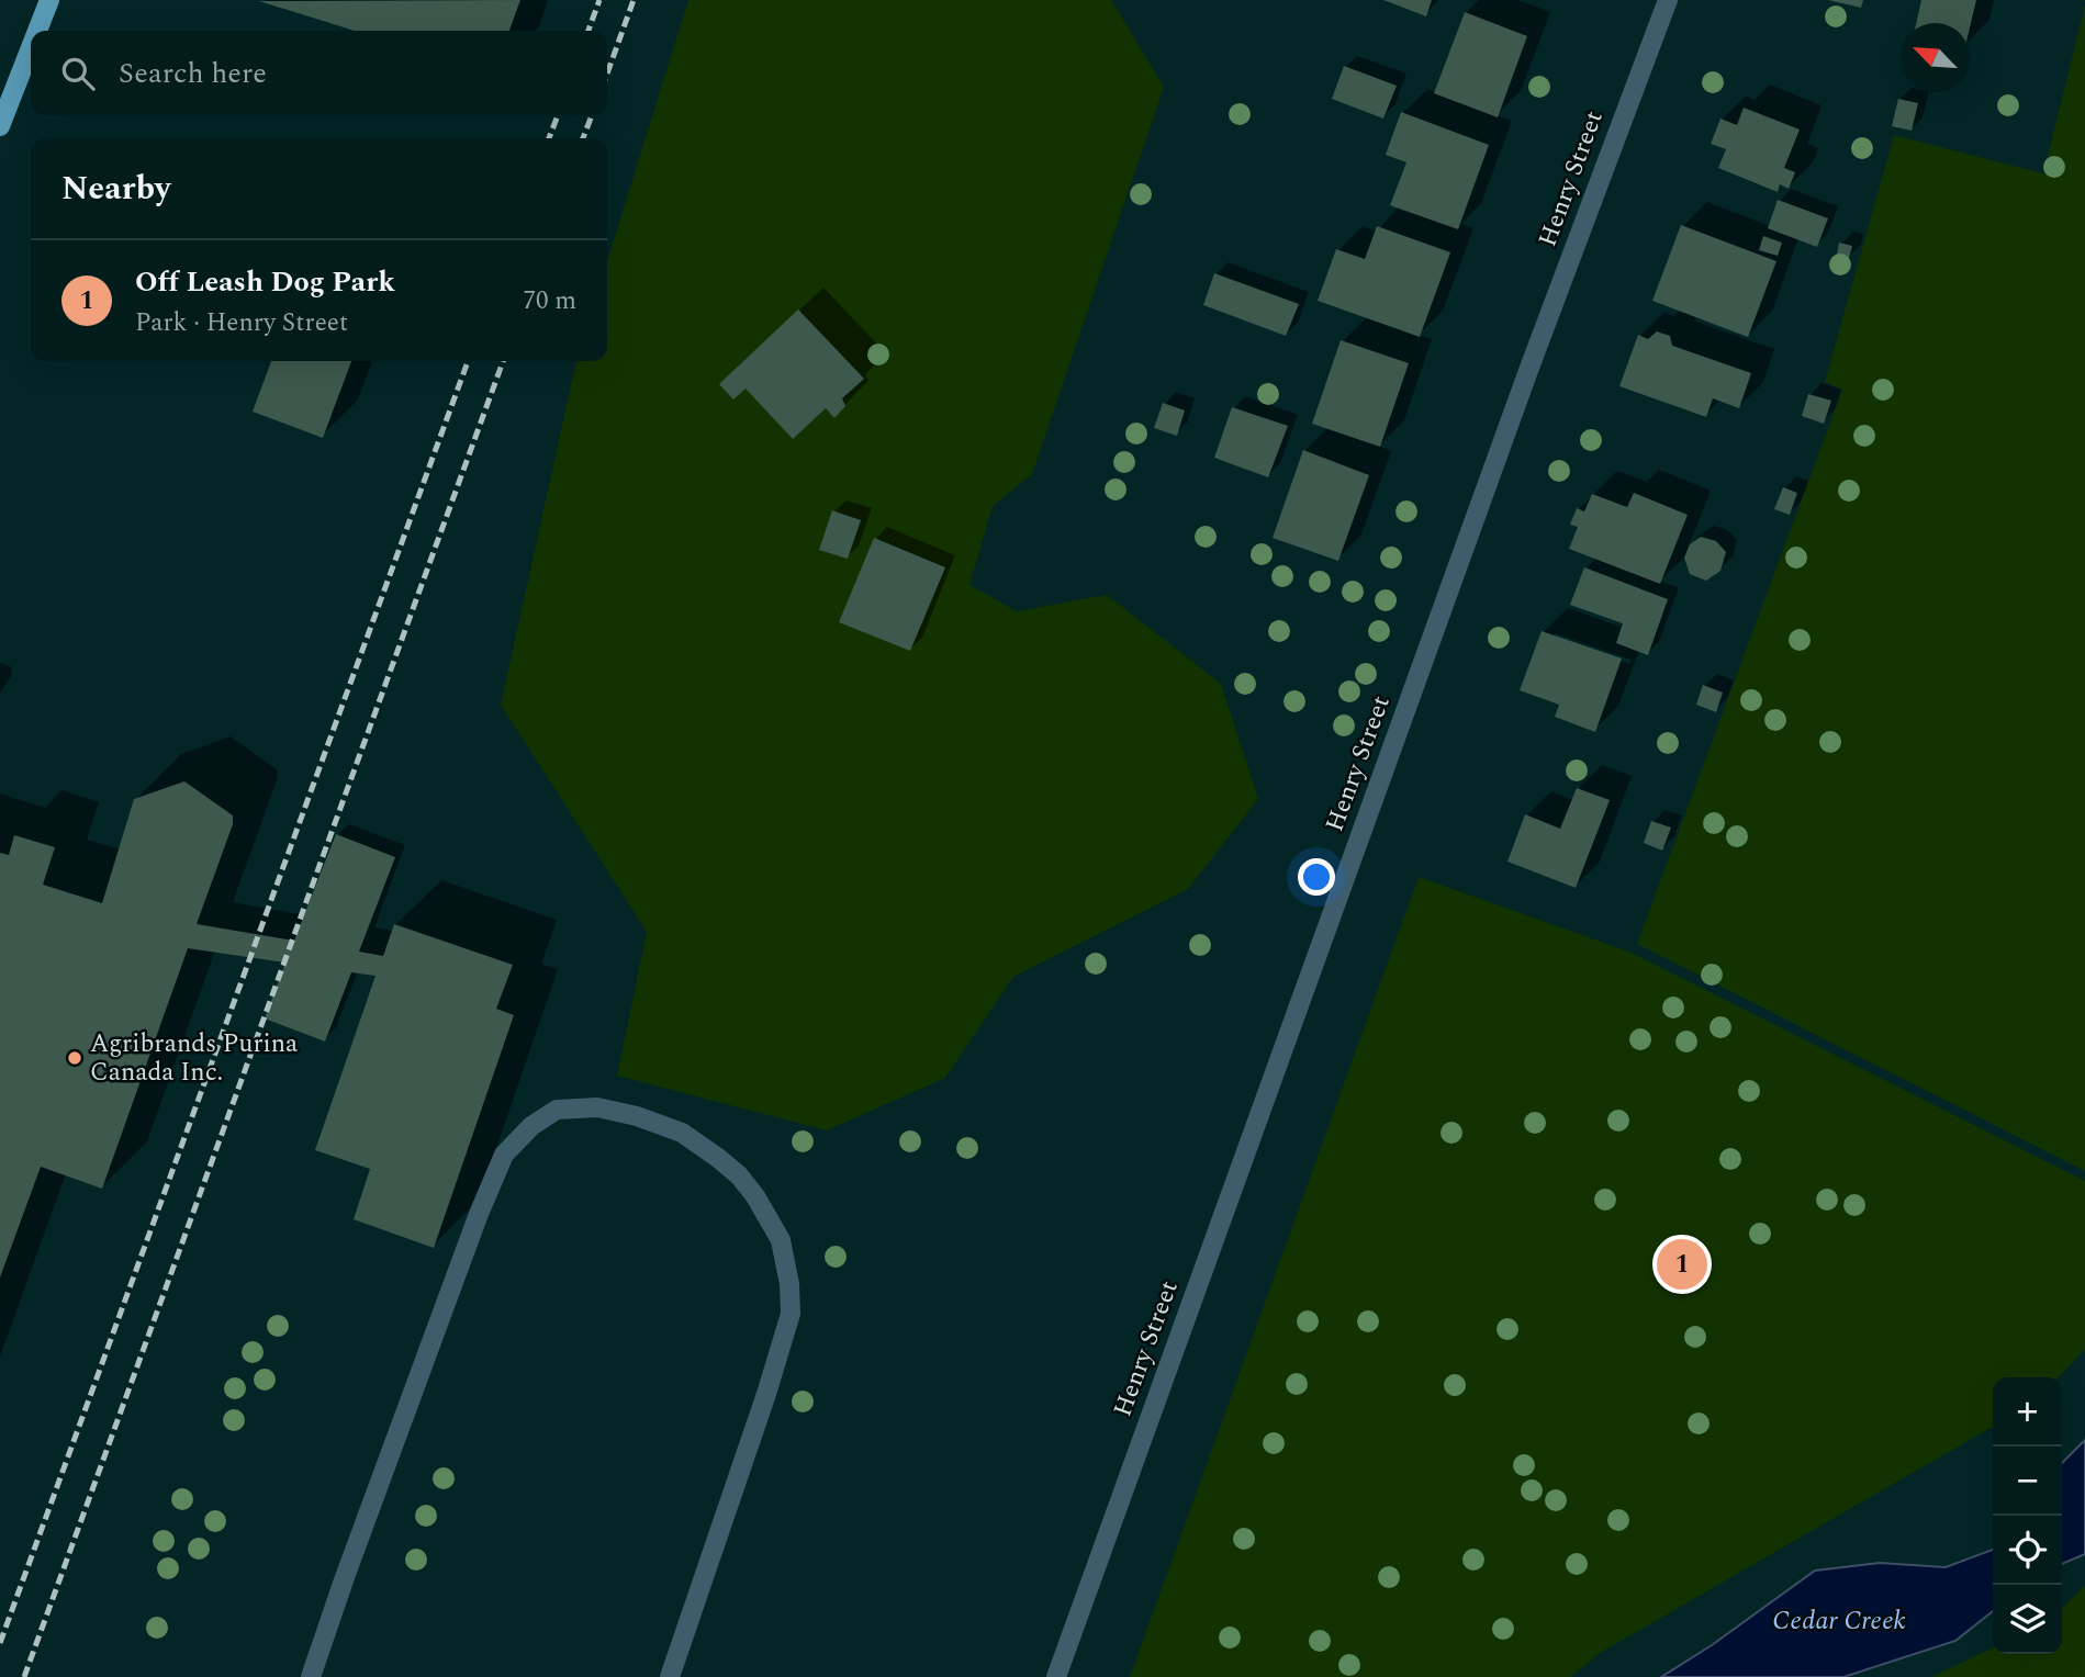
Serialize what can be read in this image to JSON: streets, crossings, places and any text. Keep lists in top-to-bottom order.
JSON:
{
  "streets": {
    "street": ["Henry Street"]
  },
  "water": ["Cedar Creek"],
  "places": ["Agribrands Purina Canada Inc."],
  "north": "top left",
  "page": {
    "search": "Search here",
    "heading": "Nearby",
    "list": [
      {
        "mark": "1",
        "name": "Off Leash Dog Park",
        "note": "Park · Henry Street",
        "value": "70 m"
      }
    ],
    "pins": "1",
    "map_buttons": ["+", "−"]
  }
}
